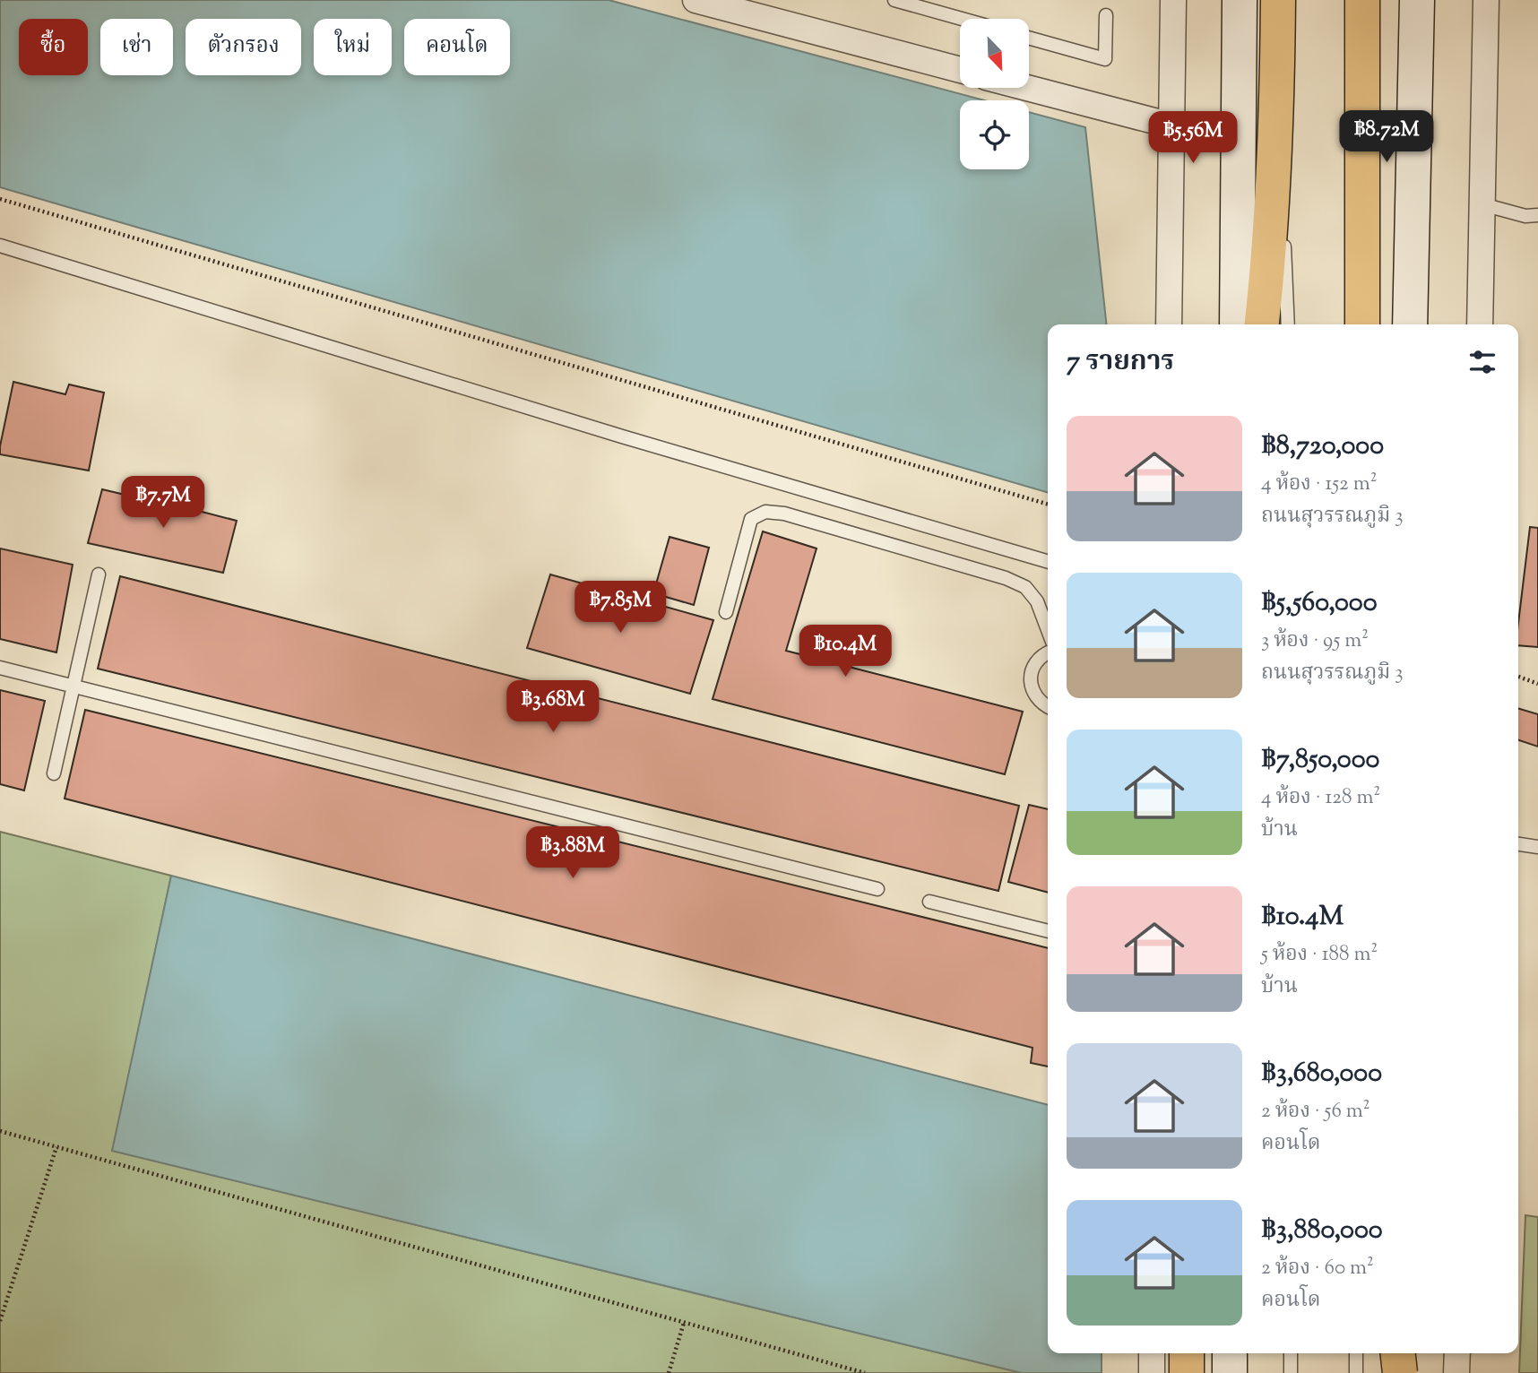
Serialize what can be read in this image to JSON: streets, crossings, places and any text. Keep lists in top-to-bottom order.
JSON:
{
  "north": "bottom right",
  "page": {
    "chip": [
      "ซื้อ",
      "เช่า",
      "ตัวกรอง",
      "ใหม่",
      "คอนโด"
    ],
    "price": [
      "฿8.72M",
      "฿5.56M",
      "฿7.7M",
      "฿7.85M",
      "฿10.4M",
      "฿3.68M",
      "฿3.88M"
    ],
    "heading": "7 รายการ",
    "list": [
      {
        "name": "฿8,720,000",
        "note": "4 ห้อง · 152 m² · ถนนสุวรรณภูมิ 3"
      },
      {
        "name": "฿5,560,000",
        "note": "3 ห้อง · 95 m² · ถนนสุวรรณภูมิ 3"
      },
      {
        "name": "฿7,850,000",
        "note": "4 ห้อง · 128 m² · บ้าน"
      },
      {
        "name": "฿10.4M",
        "note": "5 ห้อง · 188 m² · บ้าน"
      },
      {
        "name": "฿3,680,000",
        "note": "2 ห้อง · 56 m² · คอนโด"
      },
      {
        "name": "฿3,880,000",
        "note": "2 ห้อง · 60 m² · คอนโด"
      }
    ]
  }
}
